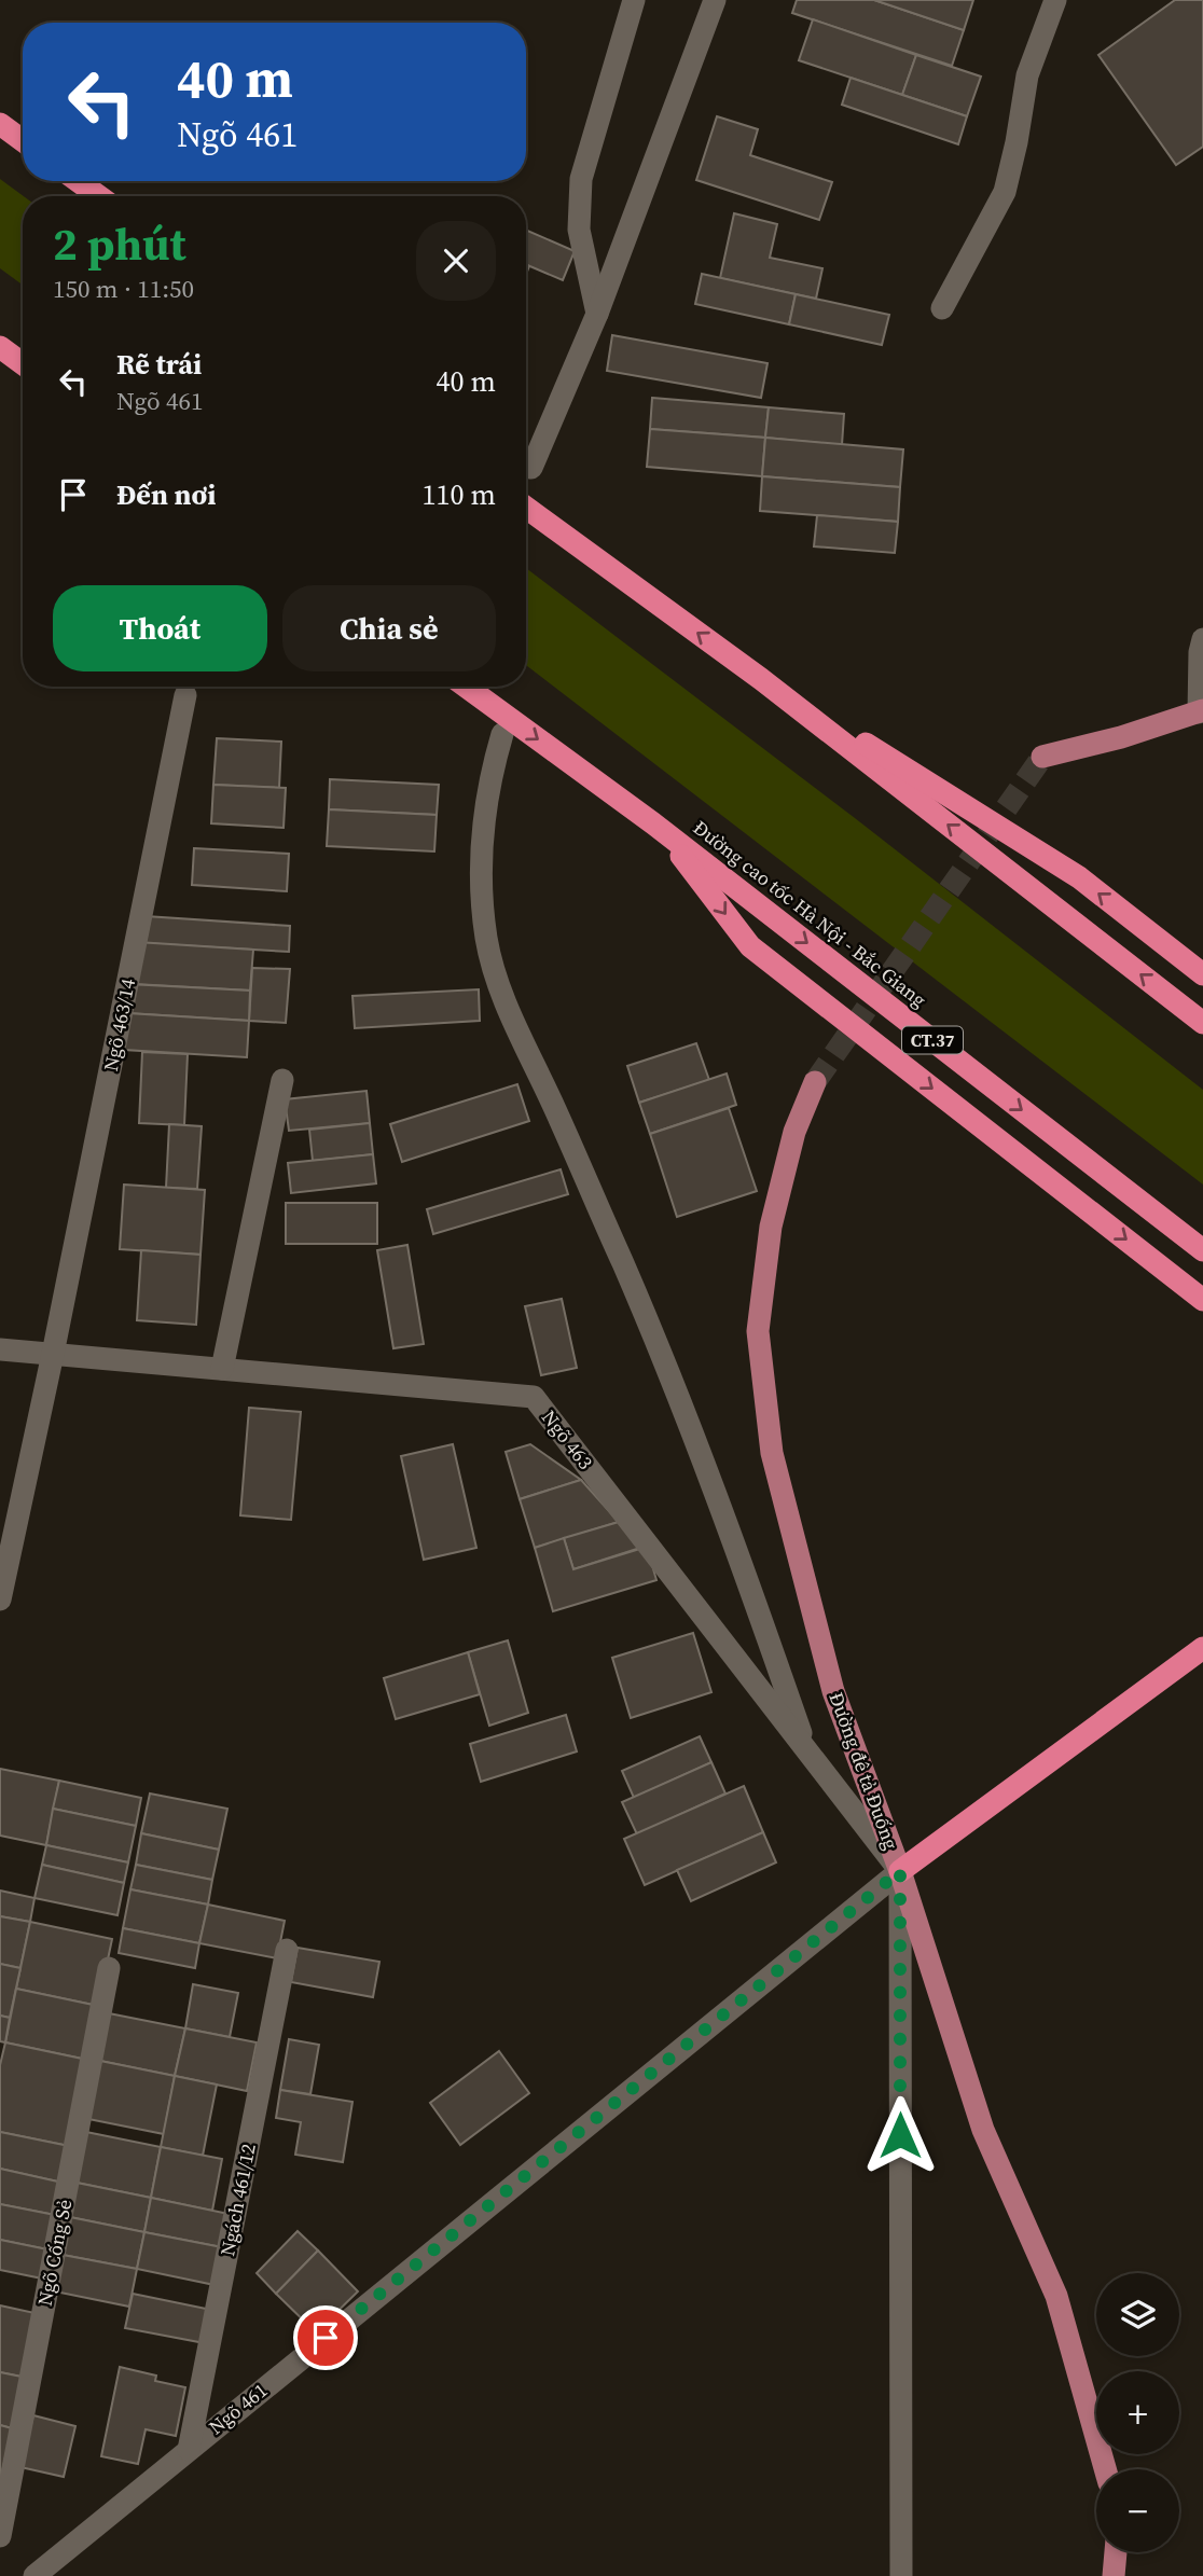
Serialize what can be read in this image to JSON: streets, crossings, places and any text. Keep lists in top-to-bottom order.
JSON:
{
  "streets": {
    "highway": ["Đường cao tốc Hà Nội - Bắc Giang", "CT.37"],
    "main road": ["Đường đê tả Đuống"],
    "street": [
      "Ngõ 463/14",
      "Ngõ 463",
      "Ngách 461/12",
      "Ngõ Cống Sẻ",
      "Ngõ 461"
    ]
  },
  "crossings": [
    ["Ngõ 463/14", "Ngõ 463"],
    ["Ngõ 463", "Đường đê tả Đuống"],
    ["Ngõ 463", "Ngõ 461"],
    ["Đường đê tả Đuống", "Ngõ 461"],
    ["Ngách 461/12", "Ngõ 461"]
  ],
  "page": {
    "turn": ["40 m", "Ngõ 461"],
    "heading": ["2 phút", "150 m · 11:50"],
    "list": [
      {
        "name": "Rẽ trái",
        "note": "Ngõ 461",
        "value": "40 m"
      },
      {
        "name": "Đến nơi",
        "value": "110 m"
      }
    ],
    "buttons": ["Thoát", "Chia sẻ"],
    "map_buttons": ["+", "−"]
  }
}
